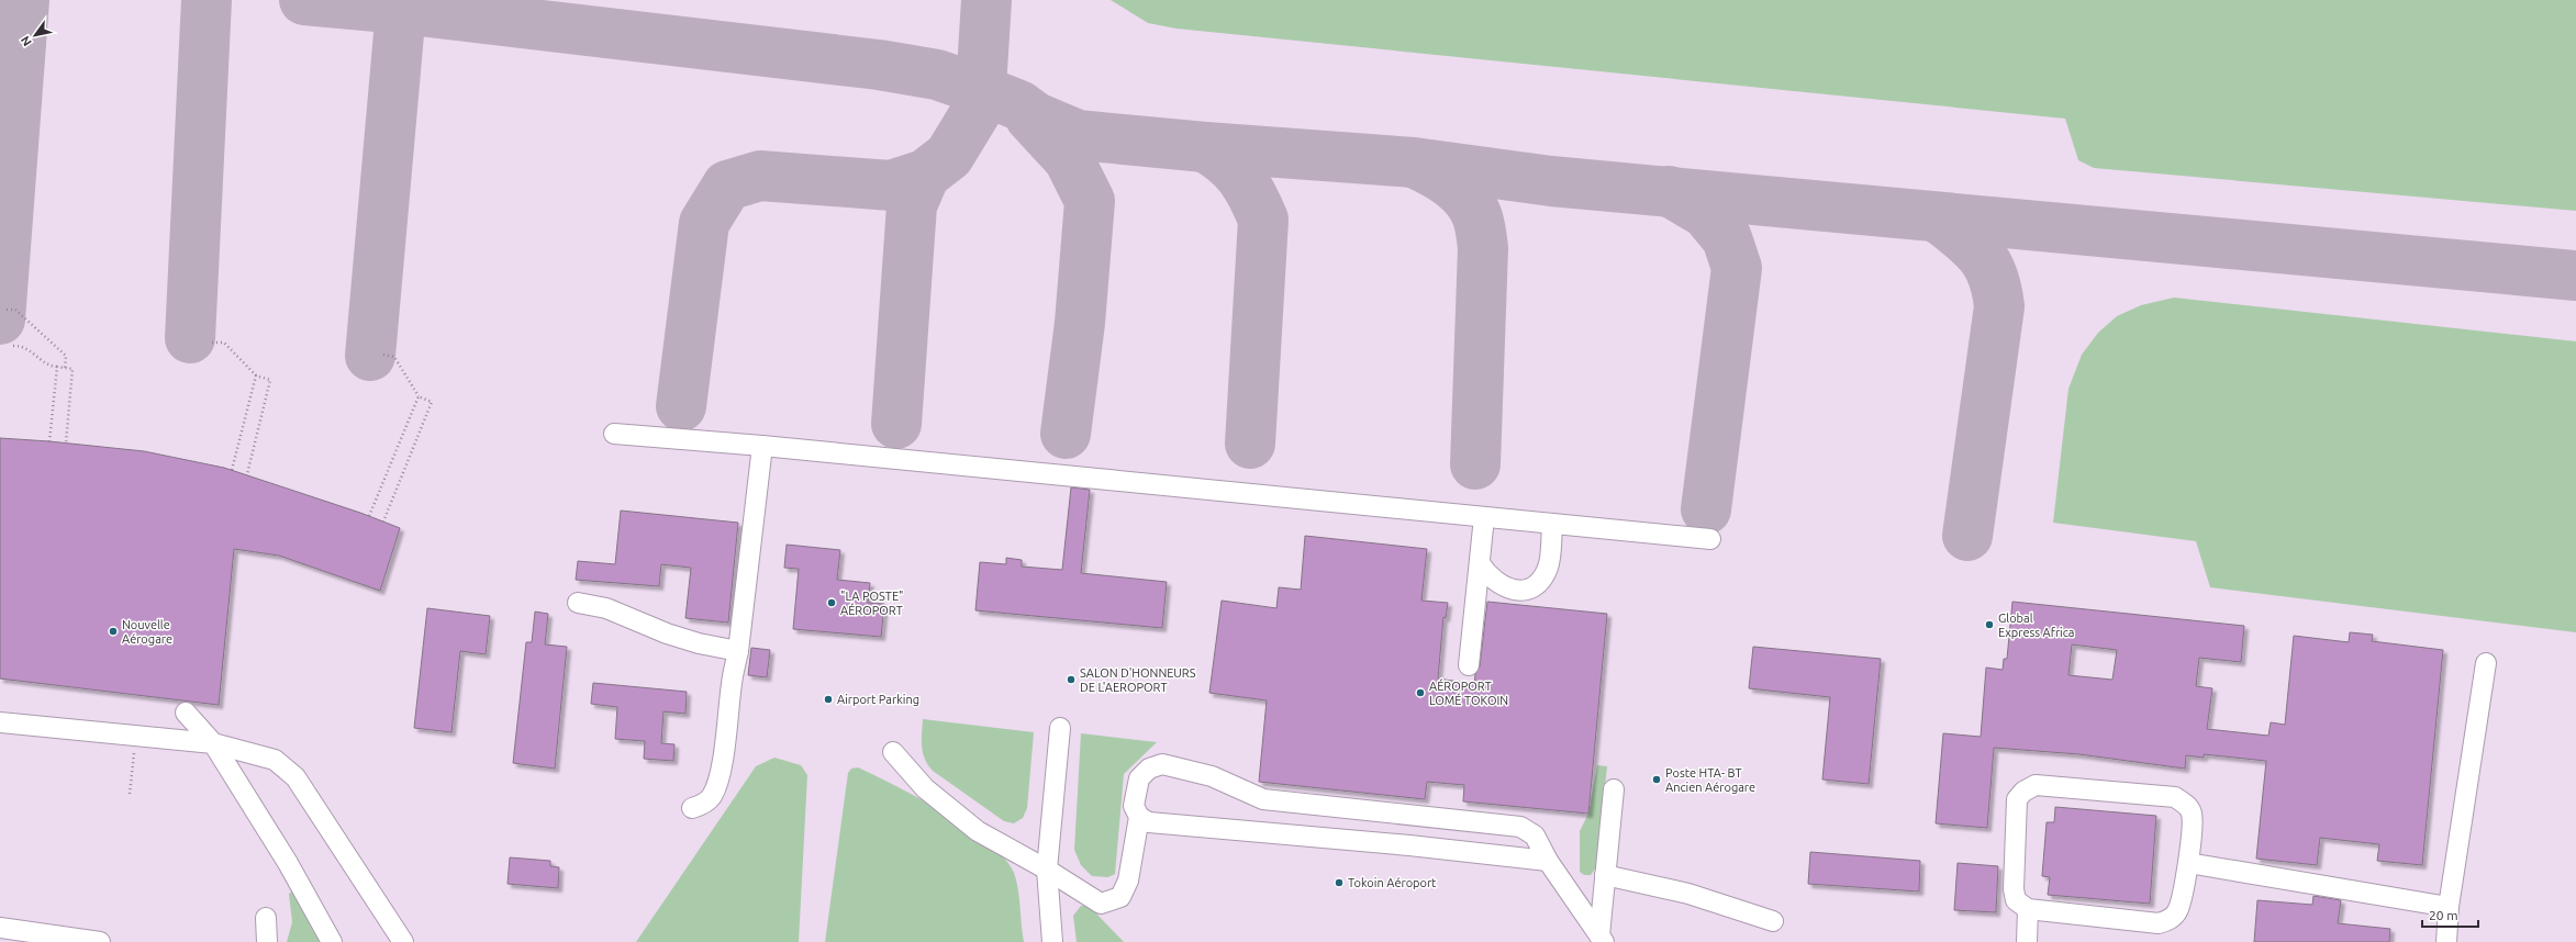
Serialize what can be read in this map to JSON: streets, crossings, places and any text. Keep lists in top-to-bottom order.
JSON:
{
  "places": [
    "\"LA POSTE\" AÉROPORT",
    "Global Express Africa",
    "Nouvelle Aérogare",
    "SALON D'HONNEURS DE L'AEROPORT",
    "AÉROPORT LOMÉ TOKOIN",
    "Airport Parking",
    "Poste HTA- BT Ancien Aérogare",
    "Tokoin Aéroport"
  ],
  "scale_bar": "20 m",
  "north": "bottom left"
}
